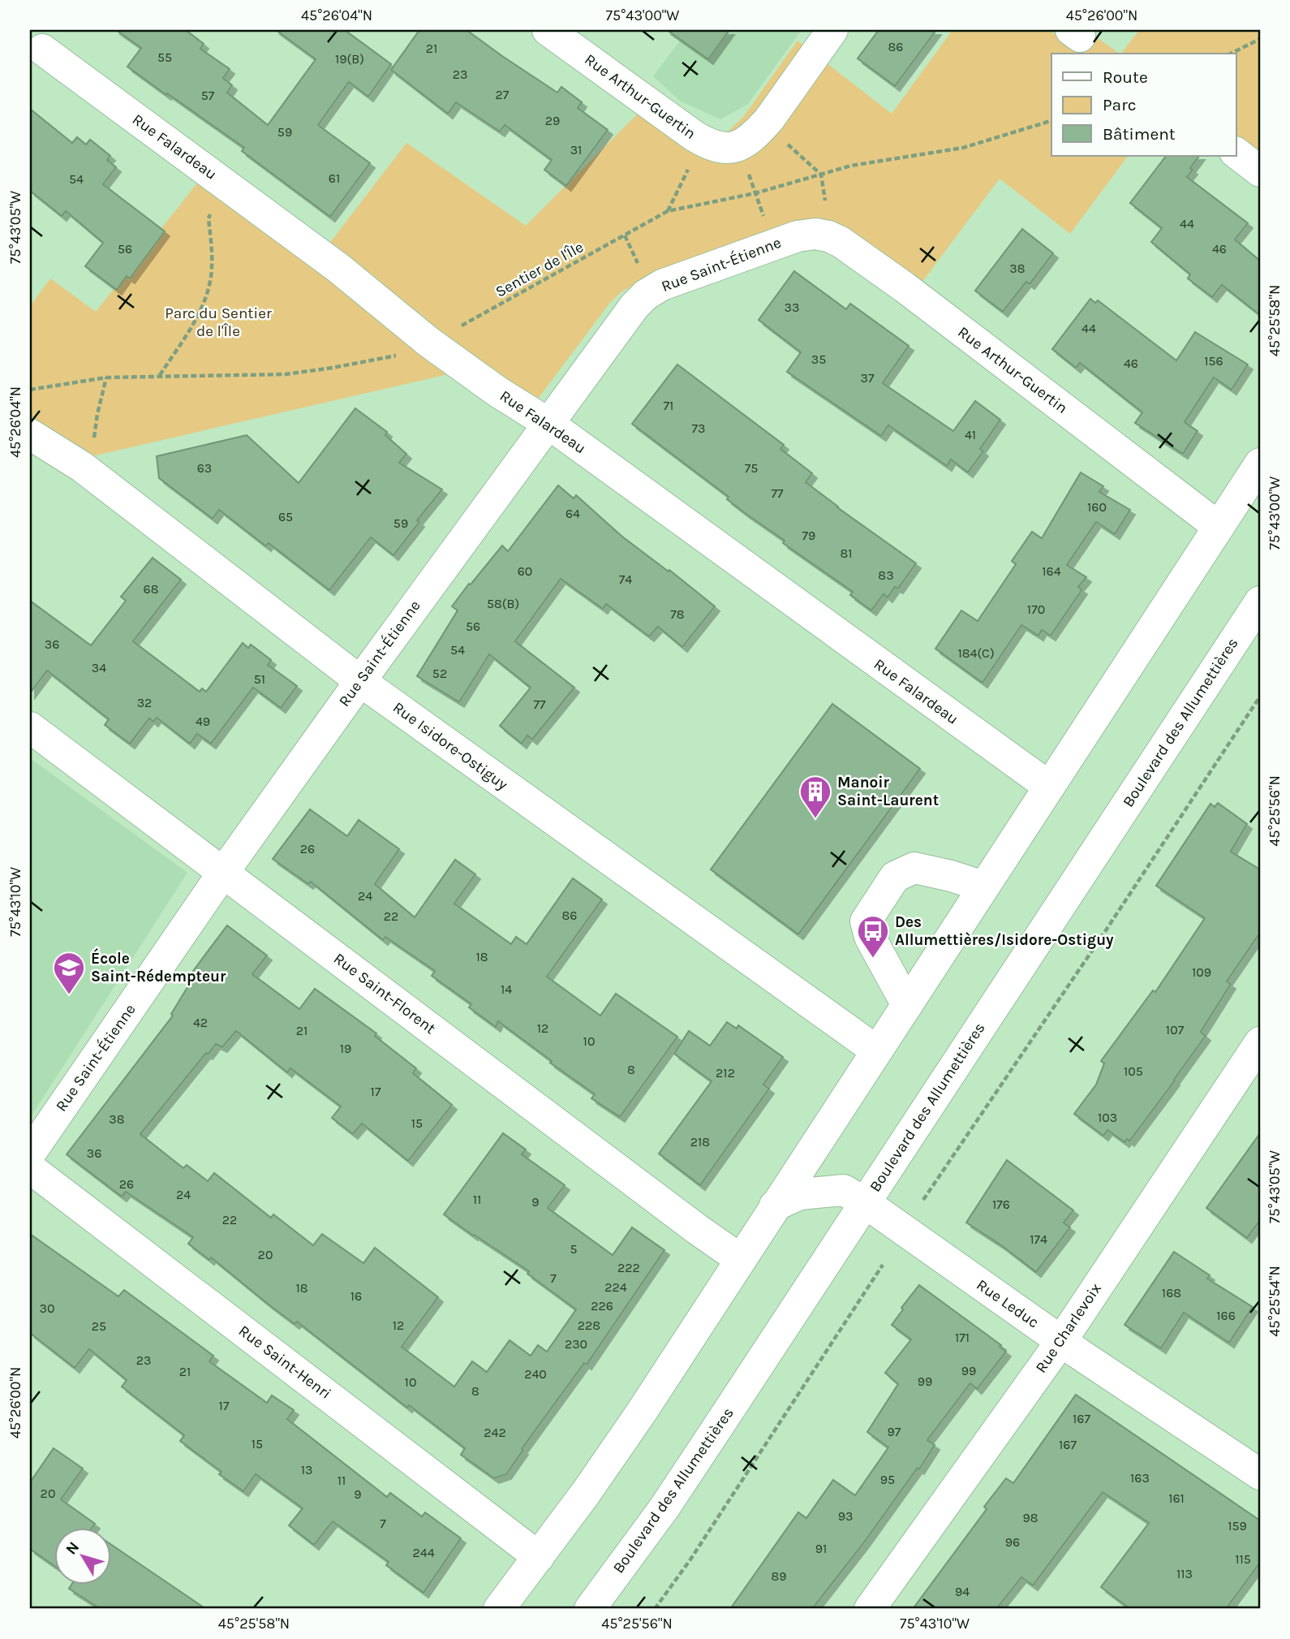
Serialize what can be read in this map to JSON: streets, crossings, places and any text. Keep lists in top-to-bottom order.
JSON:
{
  "streets": {
    "street": [
      "Rue Arthur-Guertin",
      "Rue Falardeau",
      "Rue Saint-Étienne",
      "Boulevard des Allumettières",
      "Rue Isidore-Ostiguy",
      "Rue Saint-Florent",
      "Rue Leduc",
      "Rue Charlevoix",
      "Rue Saint-Henri"
    ],
    "path": ["Sentier de l'Île"]
  },
  "crossings": [
    ["Rue Arthur-Guertin", "Rue Saint-Étienne"],
    ["Rue Falardeau", "Rue Saint-Étienne"],
    ["Rue Falardeau", "Sentier de l'Île"],
    ["Rue Saint-Étienne", "Rue Isidore-Ostiguy"],
    ["Rue Saint-Étienne", "Rue Saint-Florent"],
    ["Boulevard des Allumettières", "Rue Leduc"],
    ["Rue Leduc", "Rue Charlevoix"]
  ],
  "parks": ["Parc du Sentier de l'Île"],
  "places": {
    "building": ["Manoir Saint-Laurent"],
    "bus stop": ["Des Allumettières/Isidore-Ostiguy"],
    "school or university": ["École Saint-Rédempteur"]
  },
  "house_numbers": [
    "86",
    "21",
    "55",
    "19(B)",
    "23",
    "27",
    "57",
    "29",
    "59",
    "31",
    "61",
    "54",
    "44",
    "56",
    "46",
    "38",
    "33",
    "44",
    "35",
    "156",
    "46",
    "37",
    "71",
    "73",
    "41",
    "63",
    "75",
    "77",
    "160",
    "64",
    "65",
    "59",
    "79",
    "81",
    "60",
    "164",
    "83",
    "74",
    "68",
    "58(B)",
    "170",
    "78",
    "56",
    "36",
    "54",
    "184(C)",
    "34",
    "52",
    "51",
    "32",
    "77",
    "49",
    "26",
    "24",
    "86",
    "22",
    "18",
    "109",
    "14",
    "42",
    "12",
    "107",
    "21",
    "10",
    "19",
    "8",
    "105",
    "212",
    "17",
    "103",
    "38",
    "15",
    "218",
    "36",
    "26",
    "24",
    "11",
    "9",
    "176",
    "22",
    "174",
    "5",
    "20",
    "222",
    "7",
    "224",
    "18",
    "168",
    "16",
    "226",
    "30",
    "166",
    "12",
    "228",
    "25",
    "171",
    "230",
    "23",
    "99",
    "21",
    "240",
    "99",
    "10",
    "8",
    "17",
    "167",
    "97",
    "242",
    "15",
    "167",
    "13",
    "163",
    "95",
    "11",
    "20",
    "9",
    "161",
    "93",
    "98",
    "7",
    "159",
    "96",
    "91",
    "244",
    "115",
    "113",
    "89",
    "94"
  ],
  "legend": ["Route", "Parc", "Bâtiment"],
  "north": "top left",
  "coordinates": [
    "45°26'04\"N",
    "75°43'00\"W",
    "45°26'00\"N",
    "75°43'05\"W",
    "45°25'58\"N",
    "45°25'56\"N",
    "75°43'10\"W",
    "45°25'54\"N"
  ]
}
